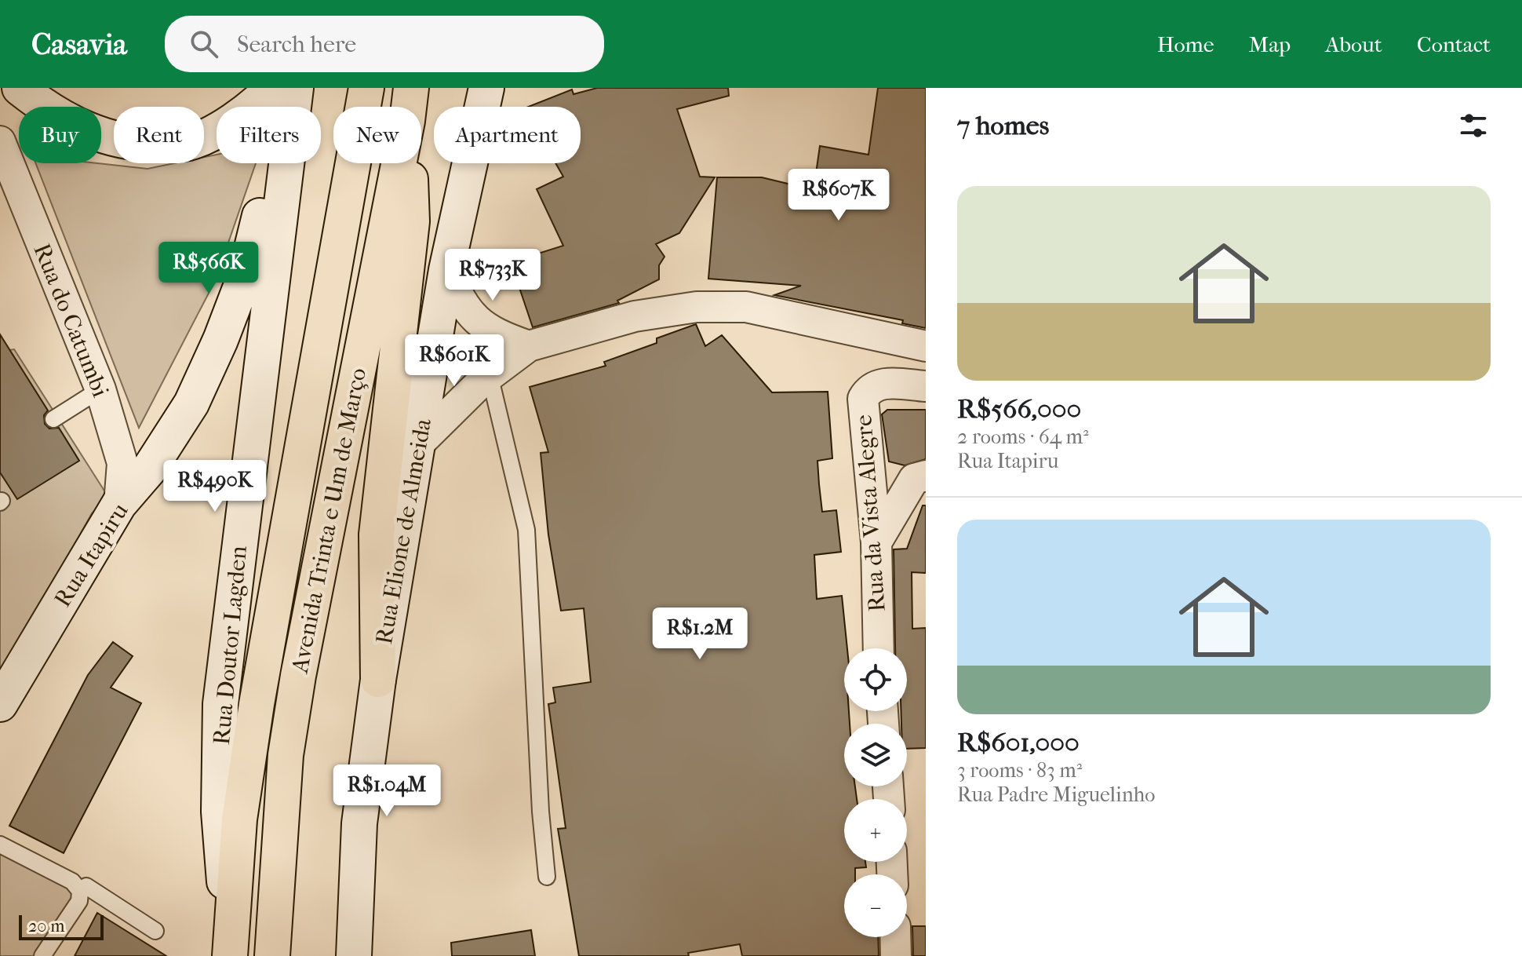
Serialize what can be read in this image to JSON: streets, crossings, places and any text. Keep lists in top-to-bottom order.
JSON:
{
  "streets": {
    "main road": [
      "Avenida Trinta e Um de Março",
      "Rua Elione de Almeida",
      "Rua Itapiru",
      "Rua Doutor Lagden"
    ],
    "street": ["Rua do Catumbi", "Rua da Vista Alegre"]
  },
  "crossings": [
    ["Rua do Catumbi", "Rua Itapiru"],
    ["Avenida Trinta e Um de Março", "Rua Doutor Lagden"],
    ["Rua Itapiru", "Rua Doutor Lagden"]
  ],
  "scale_bar": "20 m",
  "page": {
    "header": "Casavia",
    "search": "Search here",
    "nav": [
      "Home",
      "Map",
      "About",
      "Contact"
    ],
    "heading": "7 homes",
    "chip": [
      "Buy",
      "Rent",
      "Filters",
      "New",
      "Apartment"
    ],
    "list": [
      {
        "name": "R$566,000",
        "note": "2 rooms · 64 m² · Rua Itapiru"
      },
      {
        "name": "R$601,000",
        "note": "3 rooms · 83 m² · Rua Padre Miguelinho"
      }
    ],
    "price": [
      "R$607K",
      "R$566K",
      "R$733K",
      "R$601K",
      "R$490K",
      "R$1.2M",
      "R$1.04M"
    ],
    "map_buttons": ["+", "−"],
    "scale": "20 m"
  }
}
